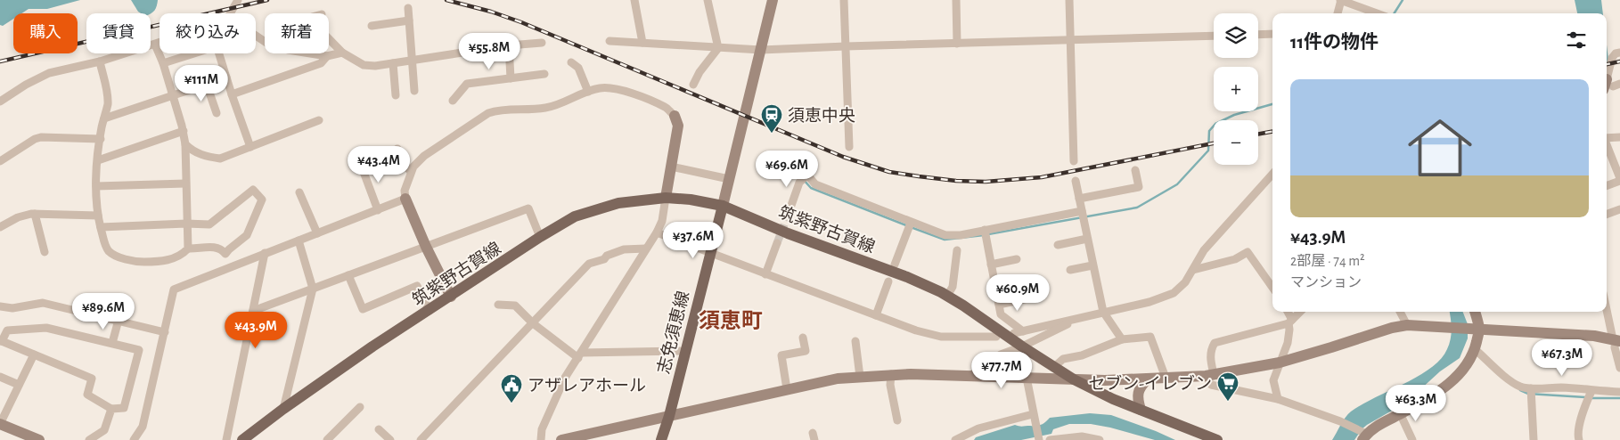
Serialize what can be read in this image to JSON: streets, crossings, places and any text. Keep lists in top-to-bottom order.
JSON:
{
  "streets": {
    "main road": ["筑紫野古賀線", "志免須恵線"]
  },
  "crossings": [
    ["筑紫野古賀線", "志免須恵線"]
  ],
  "districts": ["須恵町"],
  "places": {
    "station": ["須恵中央"],
    "supermarket": ["セブン-イレブン"],
    "public building": ["アザレアホール"]
  },
  "page": {
    "map_buttons": ["+", "−"],
    "chip": [
      "購入",
      "賃貸",
      "絞り込み",
      "新着"
    ],
    "heading": "11件の物件",
    "price": [
      "¥55.8M",
      "¥111M",
      "¥43.4M",
      "¥69.6M",
      "¥37.6M",
      "¥60.9M",
      "¥89.6M",
      "¥43.9M",
      "¥67.3M",
      "¥77.7M",
      "¥63.3M"
    ],
    "list": [
      {
        "name": "¥43.9M",
        "note": "2部屋 · 74 m² · マンション"
      }
    ]
  }
}
